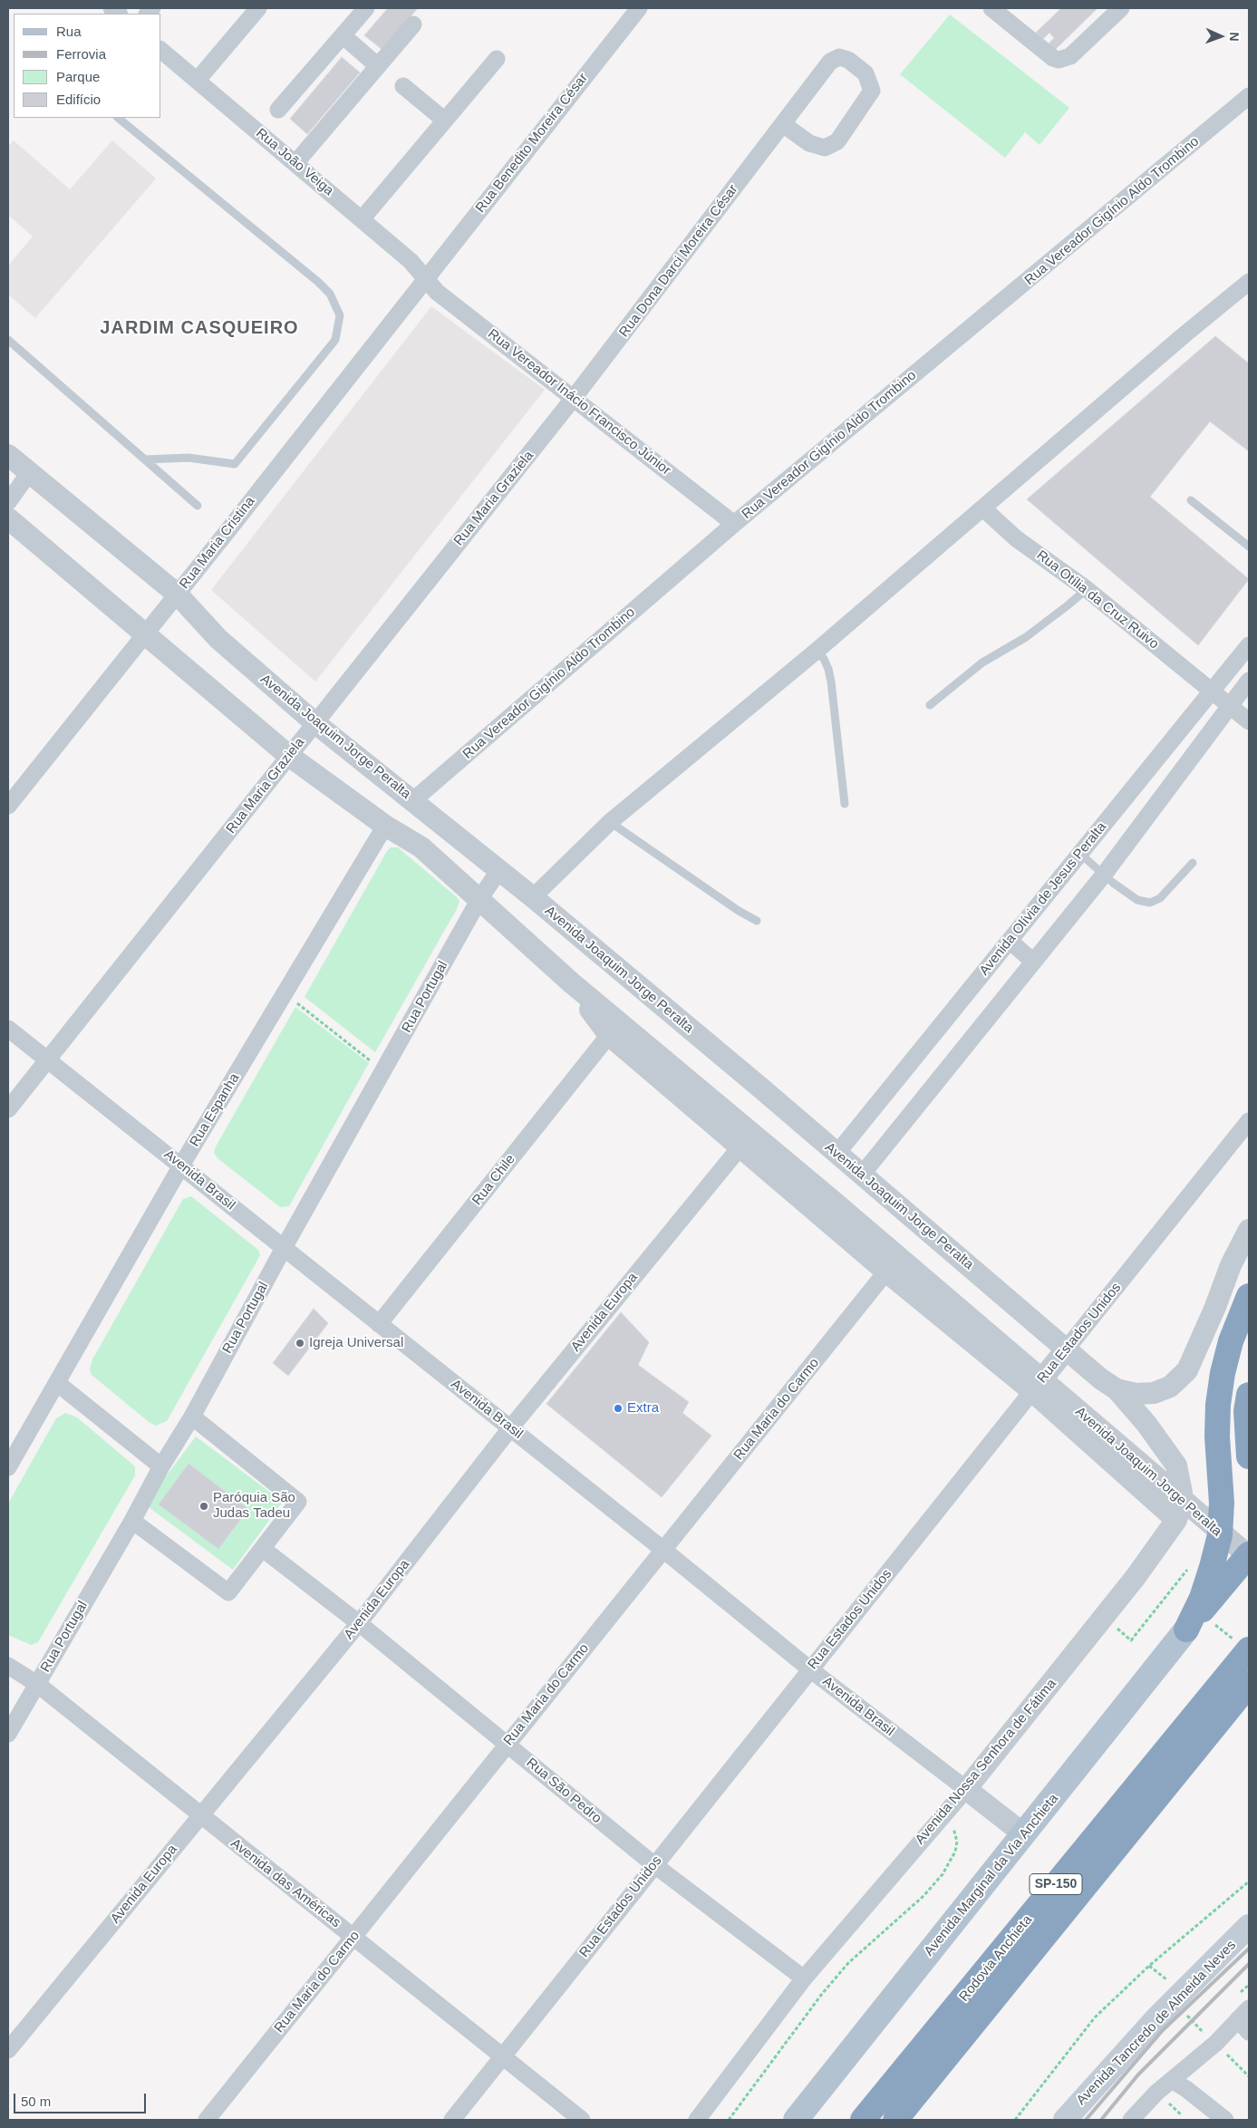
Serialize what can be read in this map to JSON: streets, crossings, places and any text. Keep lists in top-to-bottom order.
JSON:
{
  "streets": {
    "highway": ["SP-150", "Rodovia Anchieta"],
    "main road": ["Avenida Marginal da Via Anchieta", "Avenida Tancredo de Almeida Neves"],
    "street": [
      "Rua Benedito Moreira César",
      "Rua João Veiga",
      "Rua Vereador Gigínio Aldo Trombino",
      "Rua Dona Darci Moreira César",
      "Rua Vereador Inácio Francisco Júnior",
      "Rua Maria Graziela",
      "Rua Maria Cristina",
      "Rua Otília da Cruz Ruivo",
      "Avenida Joaquim Jorge Peralta",
      "Avenida Olívia de Jesus Peralta",
      "Rua Portugal",
      "Rua Espanha",
      "Avenida Brasil",
      "Rua Chile",
      "Avenida Europa",
      "Rua Estados Unidos",
      "Rua Maria do Carmo",
      "Avenida Nossa Senhora de Fátima",
      "Rua São Pedro",
      "Avenida das Américas"
    ]
  },
  "crossings": [
    ["Rua Benedito Moreira César", "Rua João Veiga"],
    ["Rua Benedito Moreira César", "Rua Vereador Inácio Francisco Júnior"],
    ["Rua Benedito Moreira César", "Rua Maria Cristina"],
    ["Rua João Veiga", "Rua Vereador Inácio Francisco Júnior"],
    ["Rua João Veiga", "Rua Maria Cristina"],
    ["Rua Vereador Gigínio Aldo Trombino", "Rua Vereador Inácio Francisco Júnior"],
    ["Rua Vereador Gigínio Aldo Trombino", "Avenida Joaquim Jorge Peralta"],
    ["Rua Dona Darci Moreira César", "Rua Vereador Inácio Francisco Júnior"],
    ["Rua Dona Darci Moreira César", "Rua Maria Graziela"],
    ["Rua Vereador Inácio Francisco Júnior", "Rua Maria Graziela"],
    ["Rua Vereador Inácio Francisco Júnior", "Rua Maria Cristina"],
    ["Rua Maria Graziela", "Avenida Joaquim Jorge Peralta"],
    ["Rua Maria Graziela", "Avenida Brasil"],
    ["Rua Maria Cristina", "Avenida Joaquim Jorge Peralta"],
    ["Rua Otília da Cruz Ruivo", "Avenida Olívia de Jesus Peralta"],
    ["Avenida Joaquim Jorge Peralta", "Avenida Olívia de Jesus Peralta"],
    ["Avenida Joaquim Jorge Peralta", "Rua Portugal"],
    ["Avenida Joaquim Jorge Peralta", "Rua Espanha"],
    ["Avenida Joaquim Jorge Peralta", "Rua Chile"],
    ["Avenida Joaquim Jorge Peralta", "Avenida Europa"],
    ["Avenida Joaquim Jorge Peralta", "Rua Estados Unidos"],
    ["Avenida Joaquim Jorge Peralta", "Rua Maria do Carmo"],
    ["Avenida Joaquim Jorge Peralta", "Avenida Nossa Senhora de Fátima"],
    ["Rua Portugal", "Avenida Brasil"],
    ["Rua Portugal", "Avenida das Américas"],
    ["Rua Espanha", "Avenida Brasil"],
    ["Avenida Brasil", "Rua Chile"],
    ["Avenida Brasil", "Avenida Europa"],
    ["Avenida Brasil", "Rua Estados Unidos"],
    ["Avenida Brasil", "Rua Maria do Carmo"],
    ["Avenida Brasil", "Avenida Nossa Senhora de Fátima"],
    ["Avenida Europa", "Rua São Pedro"],
    ["Avenida Europa", "Avenida das Américas"],
    ["Rua Estados Unidos", "Rua São Pedro"],
    ["Rua Estados Unidos", "Avenida das Américas"],
    ["Rua Maria do Carmo", "Rua São Pedro"],
    ["Rua Maria do Carmo", "Avenida das Américas"],
    ["Avenida Nossa Senhora de Fátima", "Rua São Pedro"]
  ],
  "districts": ["JARDIM CASQUEIRO"],
  "places": ["Igreja Universal", "Extra", "Paróquia São Judas Tadeu"],
  "legend": [
    "Rua",
    "Ferrovia",
    "Parque",
    "Edifício"
  ],
  "scale_bar": "50 m",
  "north": "right"
}
